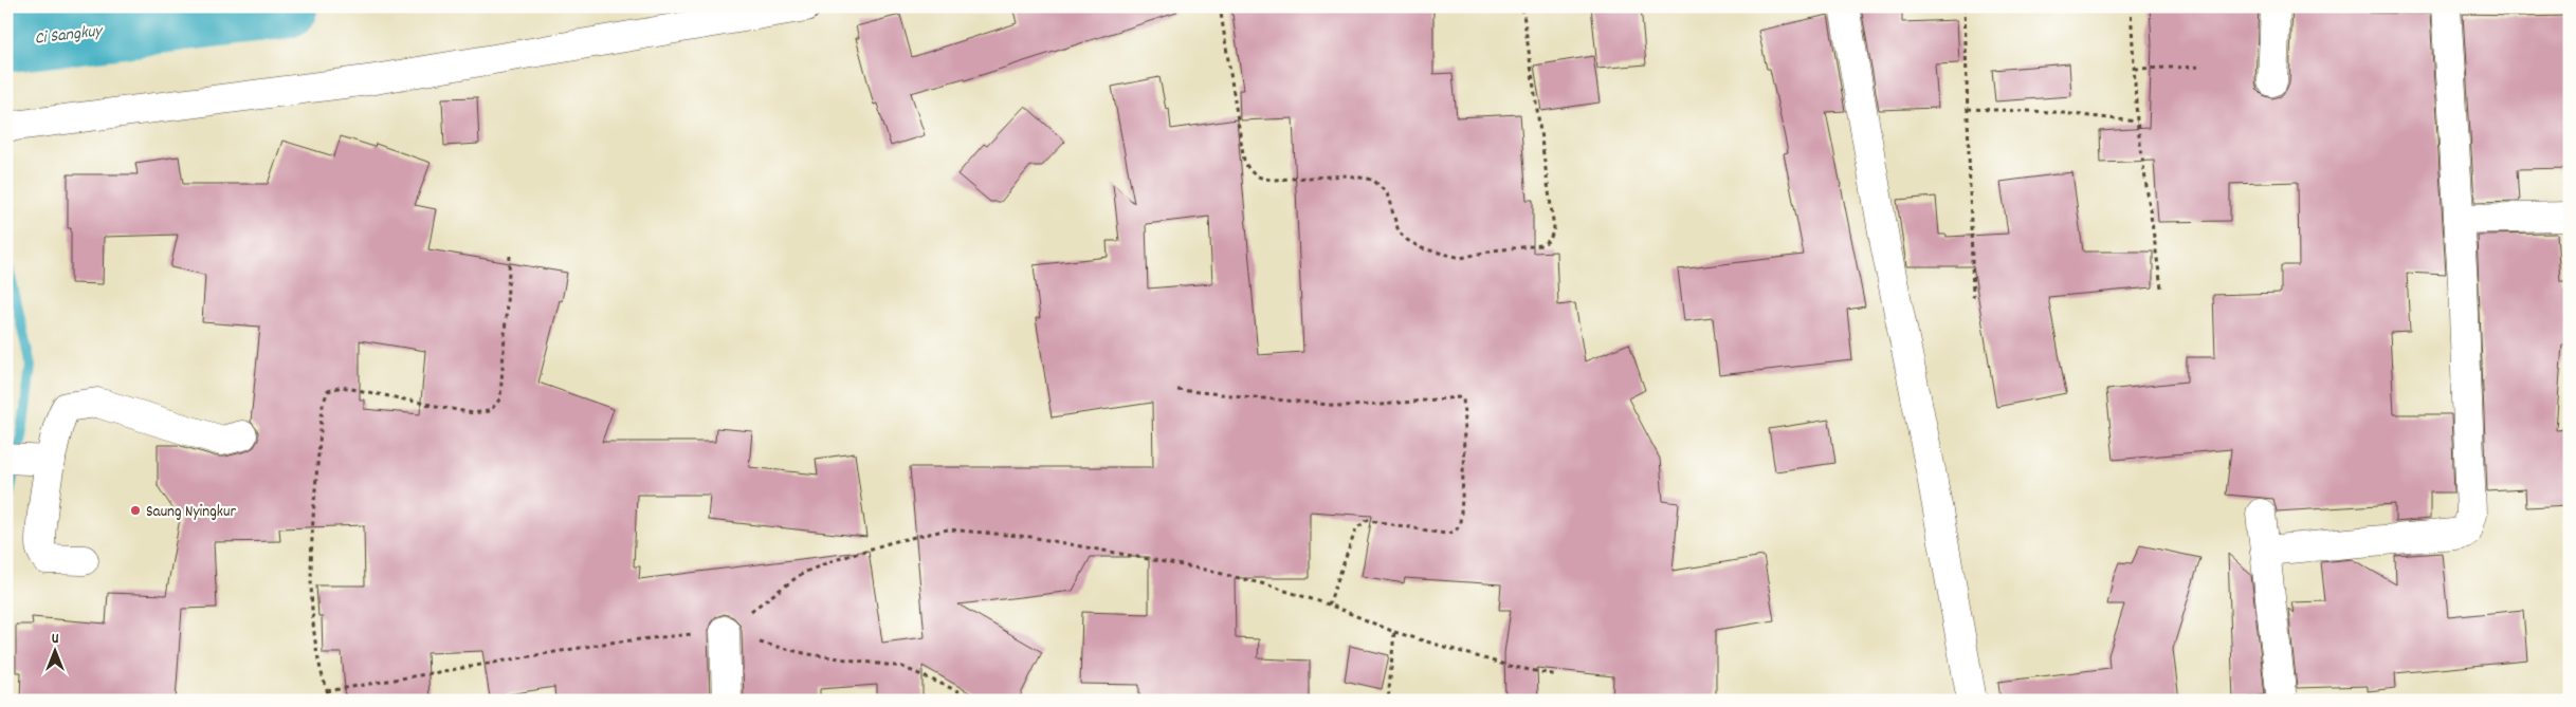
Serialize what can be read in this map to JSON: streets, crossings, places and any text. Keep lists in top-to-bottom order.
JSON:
{
  "water": ["Ci Sangkuy"],
  "places": ["Saung Nyingkur"],
  "north": "top"
}
